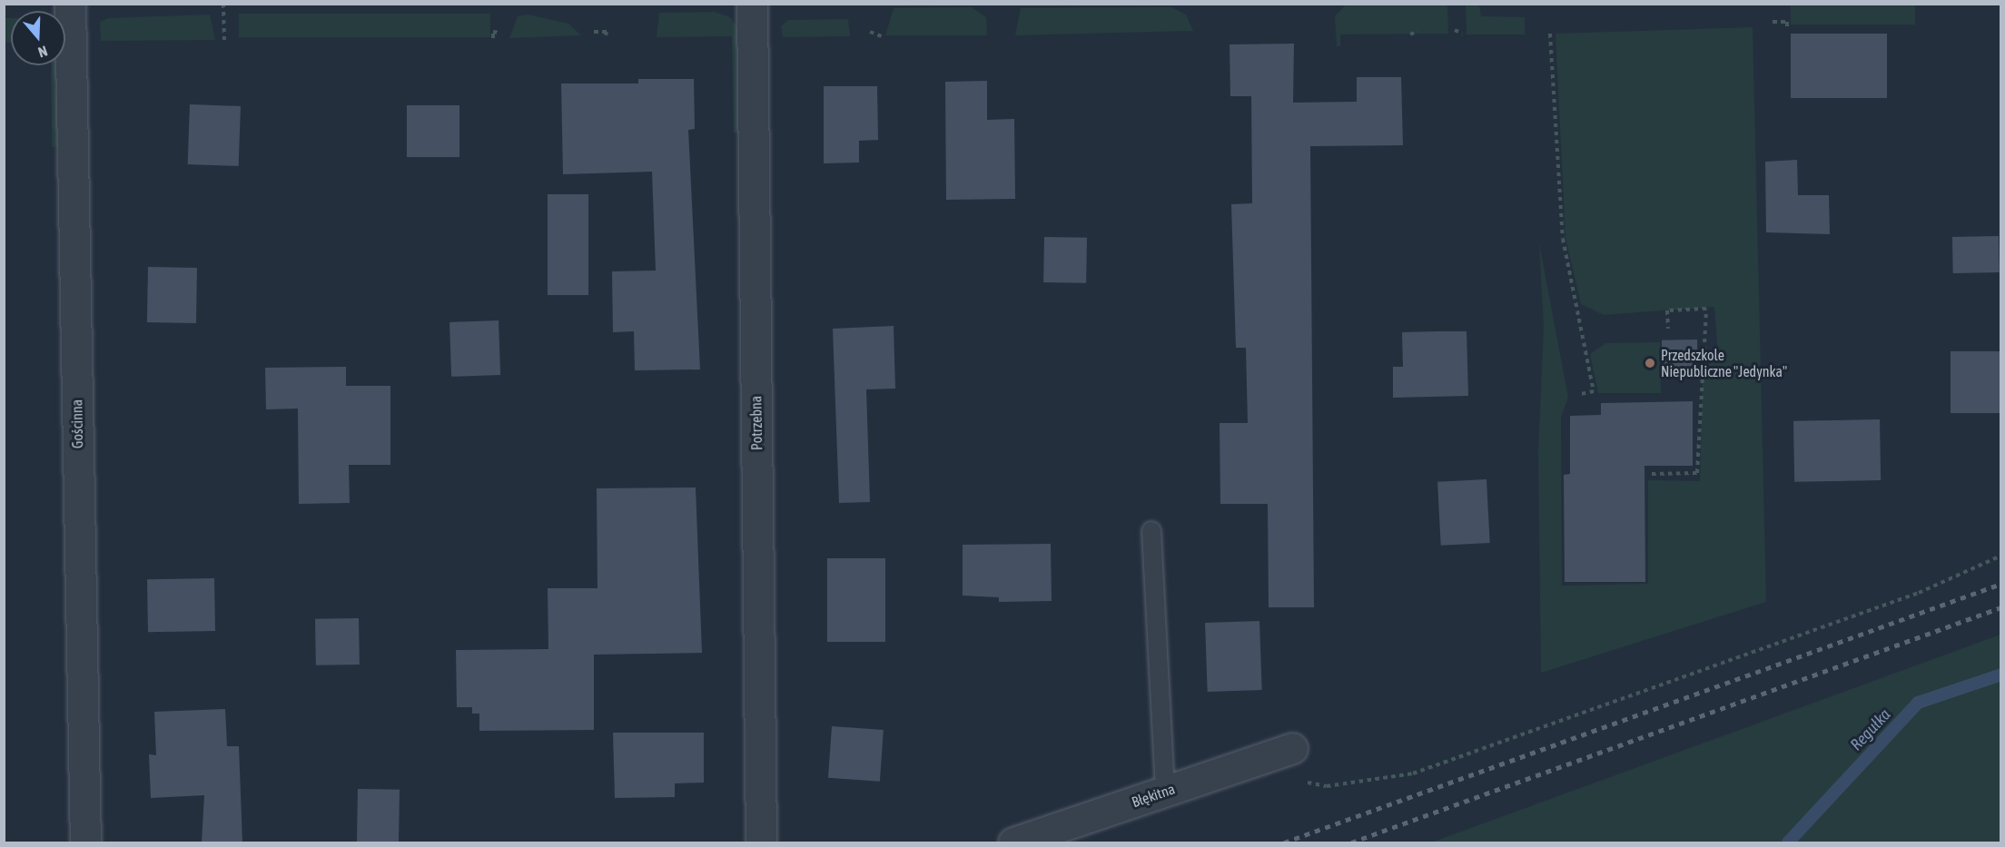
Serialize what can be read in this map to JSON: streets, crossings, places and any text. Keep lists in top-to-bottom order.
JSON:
{
  "streets": {
    "street": ["Potrzebna", "Gościnna", "Błękitna"]
  },
  "water": ["Regułka"],
  "places": ["Przedszkole Niepubliczne \"Jedynka\""],
  "north": "bottom"
}
